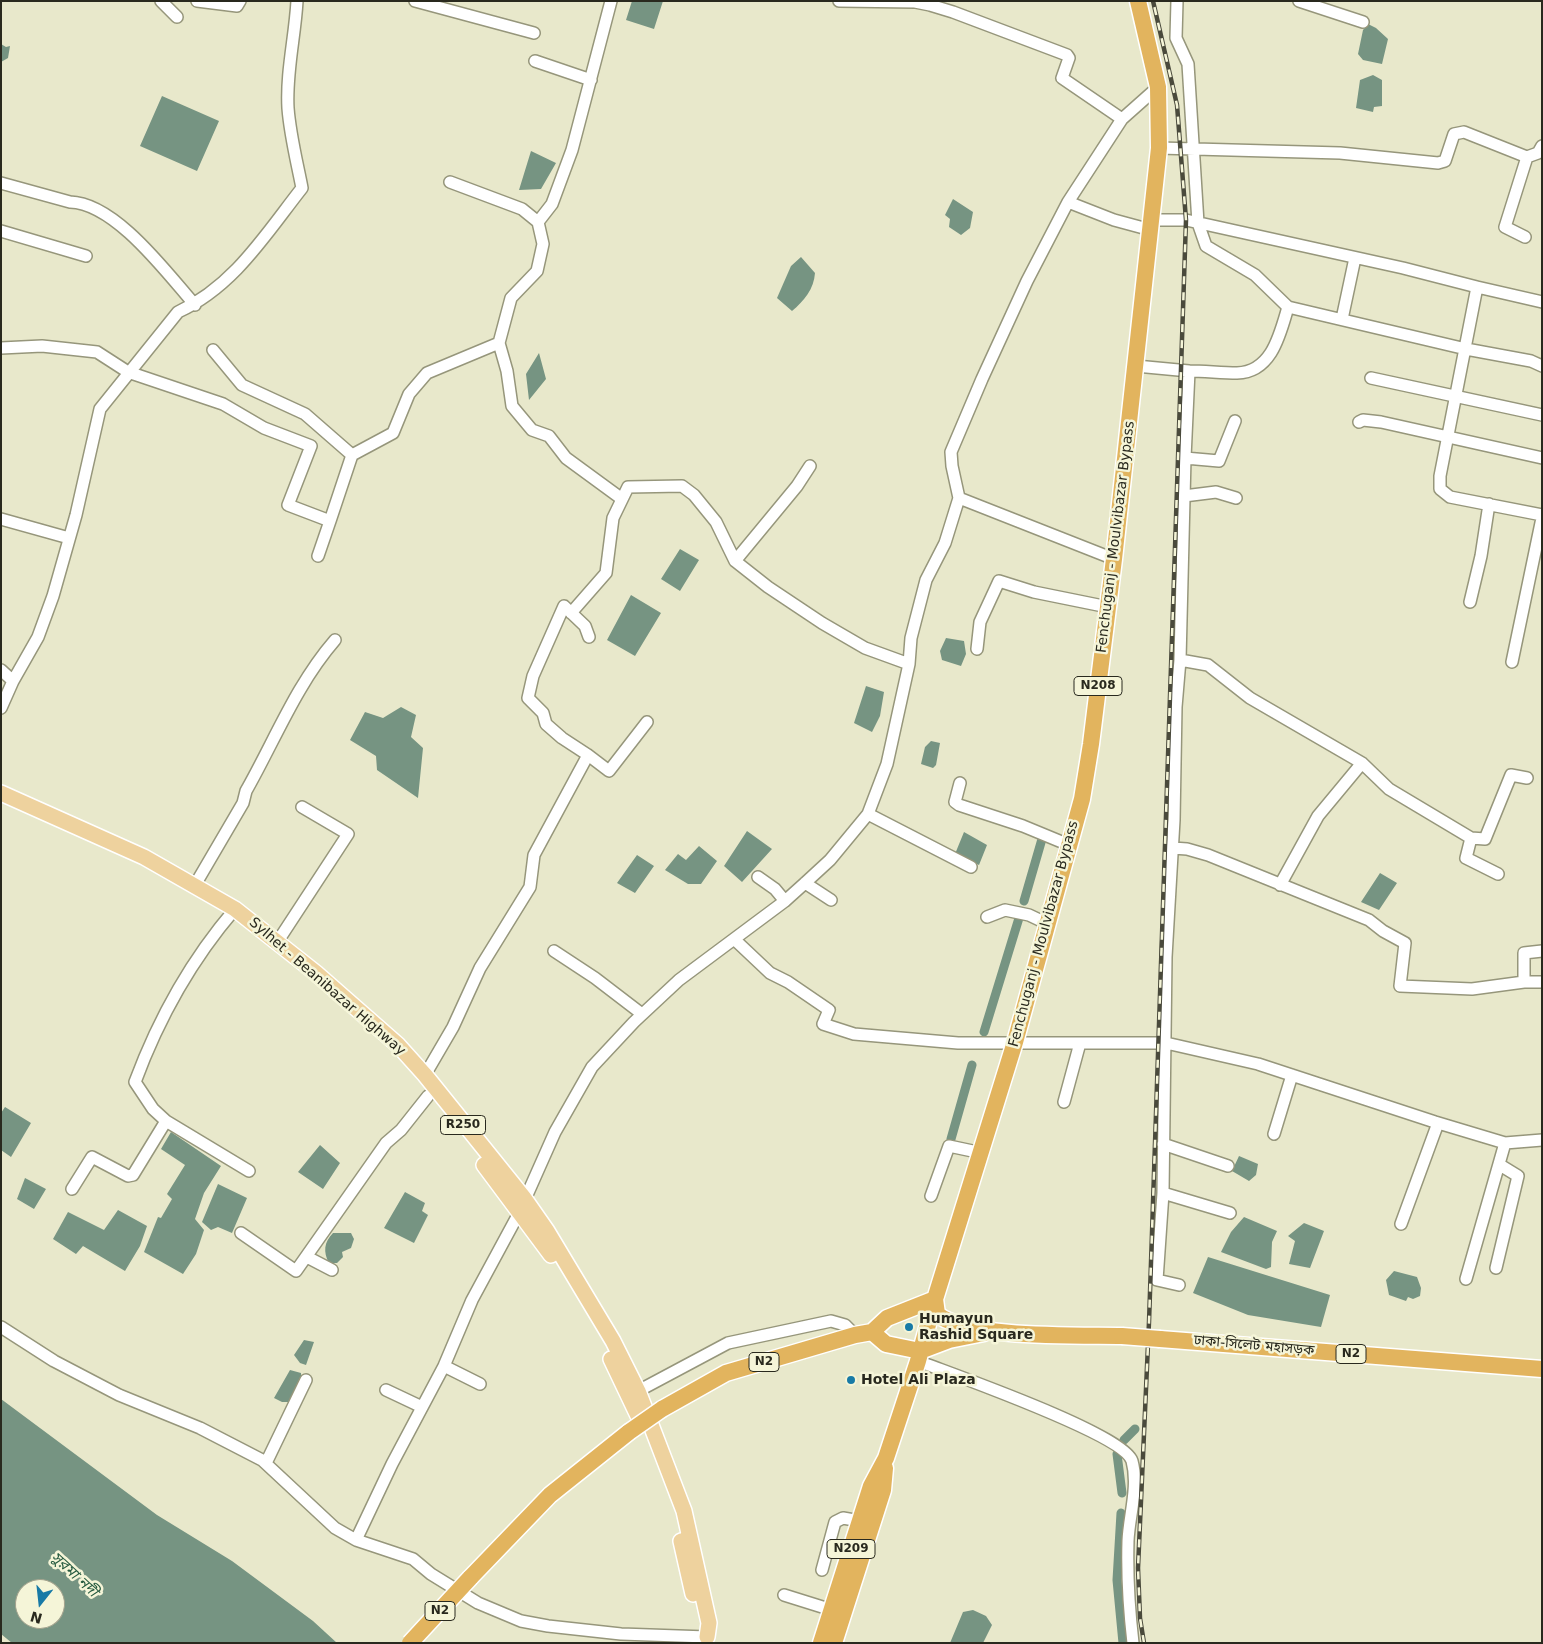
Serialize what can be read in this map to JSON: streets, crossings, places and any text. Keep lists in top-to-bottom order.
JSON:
{
  "streets": {
    "highway": [
      "Fenchuganj - Moulvibazar Bypass",
      "N208",
      "ঢাকা-সিলেট মহাসড়ক",
      "N2",
      "N209"
    ],
    "main road": ["Sylhet - Beanibazar Highway", "R250"]
  },
  "crossings": [
    ["Fenchuganj - Moulvibazar Bypass", "ঢাকা-সিলেট মহাসড়ক"],
    ["Fenchuganj - Moulvibazar Bypass", "N2"],
    ["Fenchuganj - Moulvibazar Bypass", "N209"],
    ["ঢাকা-সিলেট মহাসড়ক", "N2"],
    ["ঢাকা-সিলেট মহাসড়ক", "N209"]
  ],
  "water": ["সুরমা নদী"],
  "places": ["Humayun Rashid Square", "Hotel Ali Plaza"],
  "north": "bottom"
}
